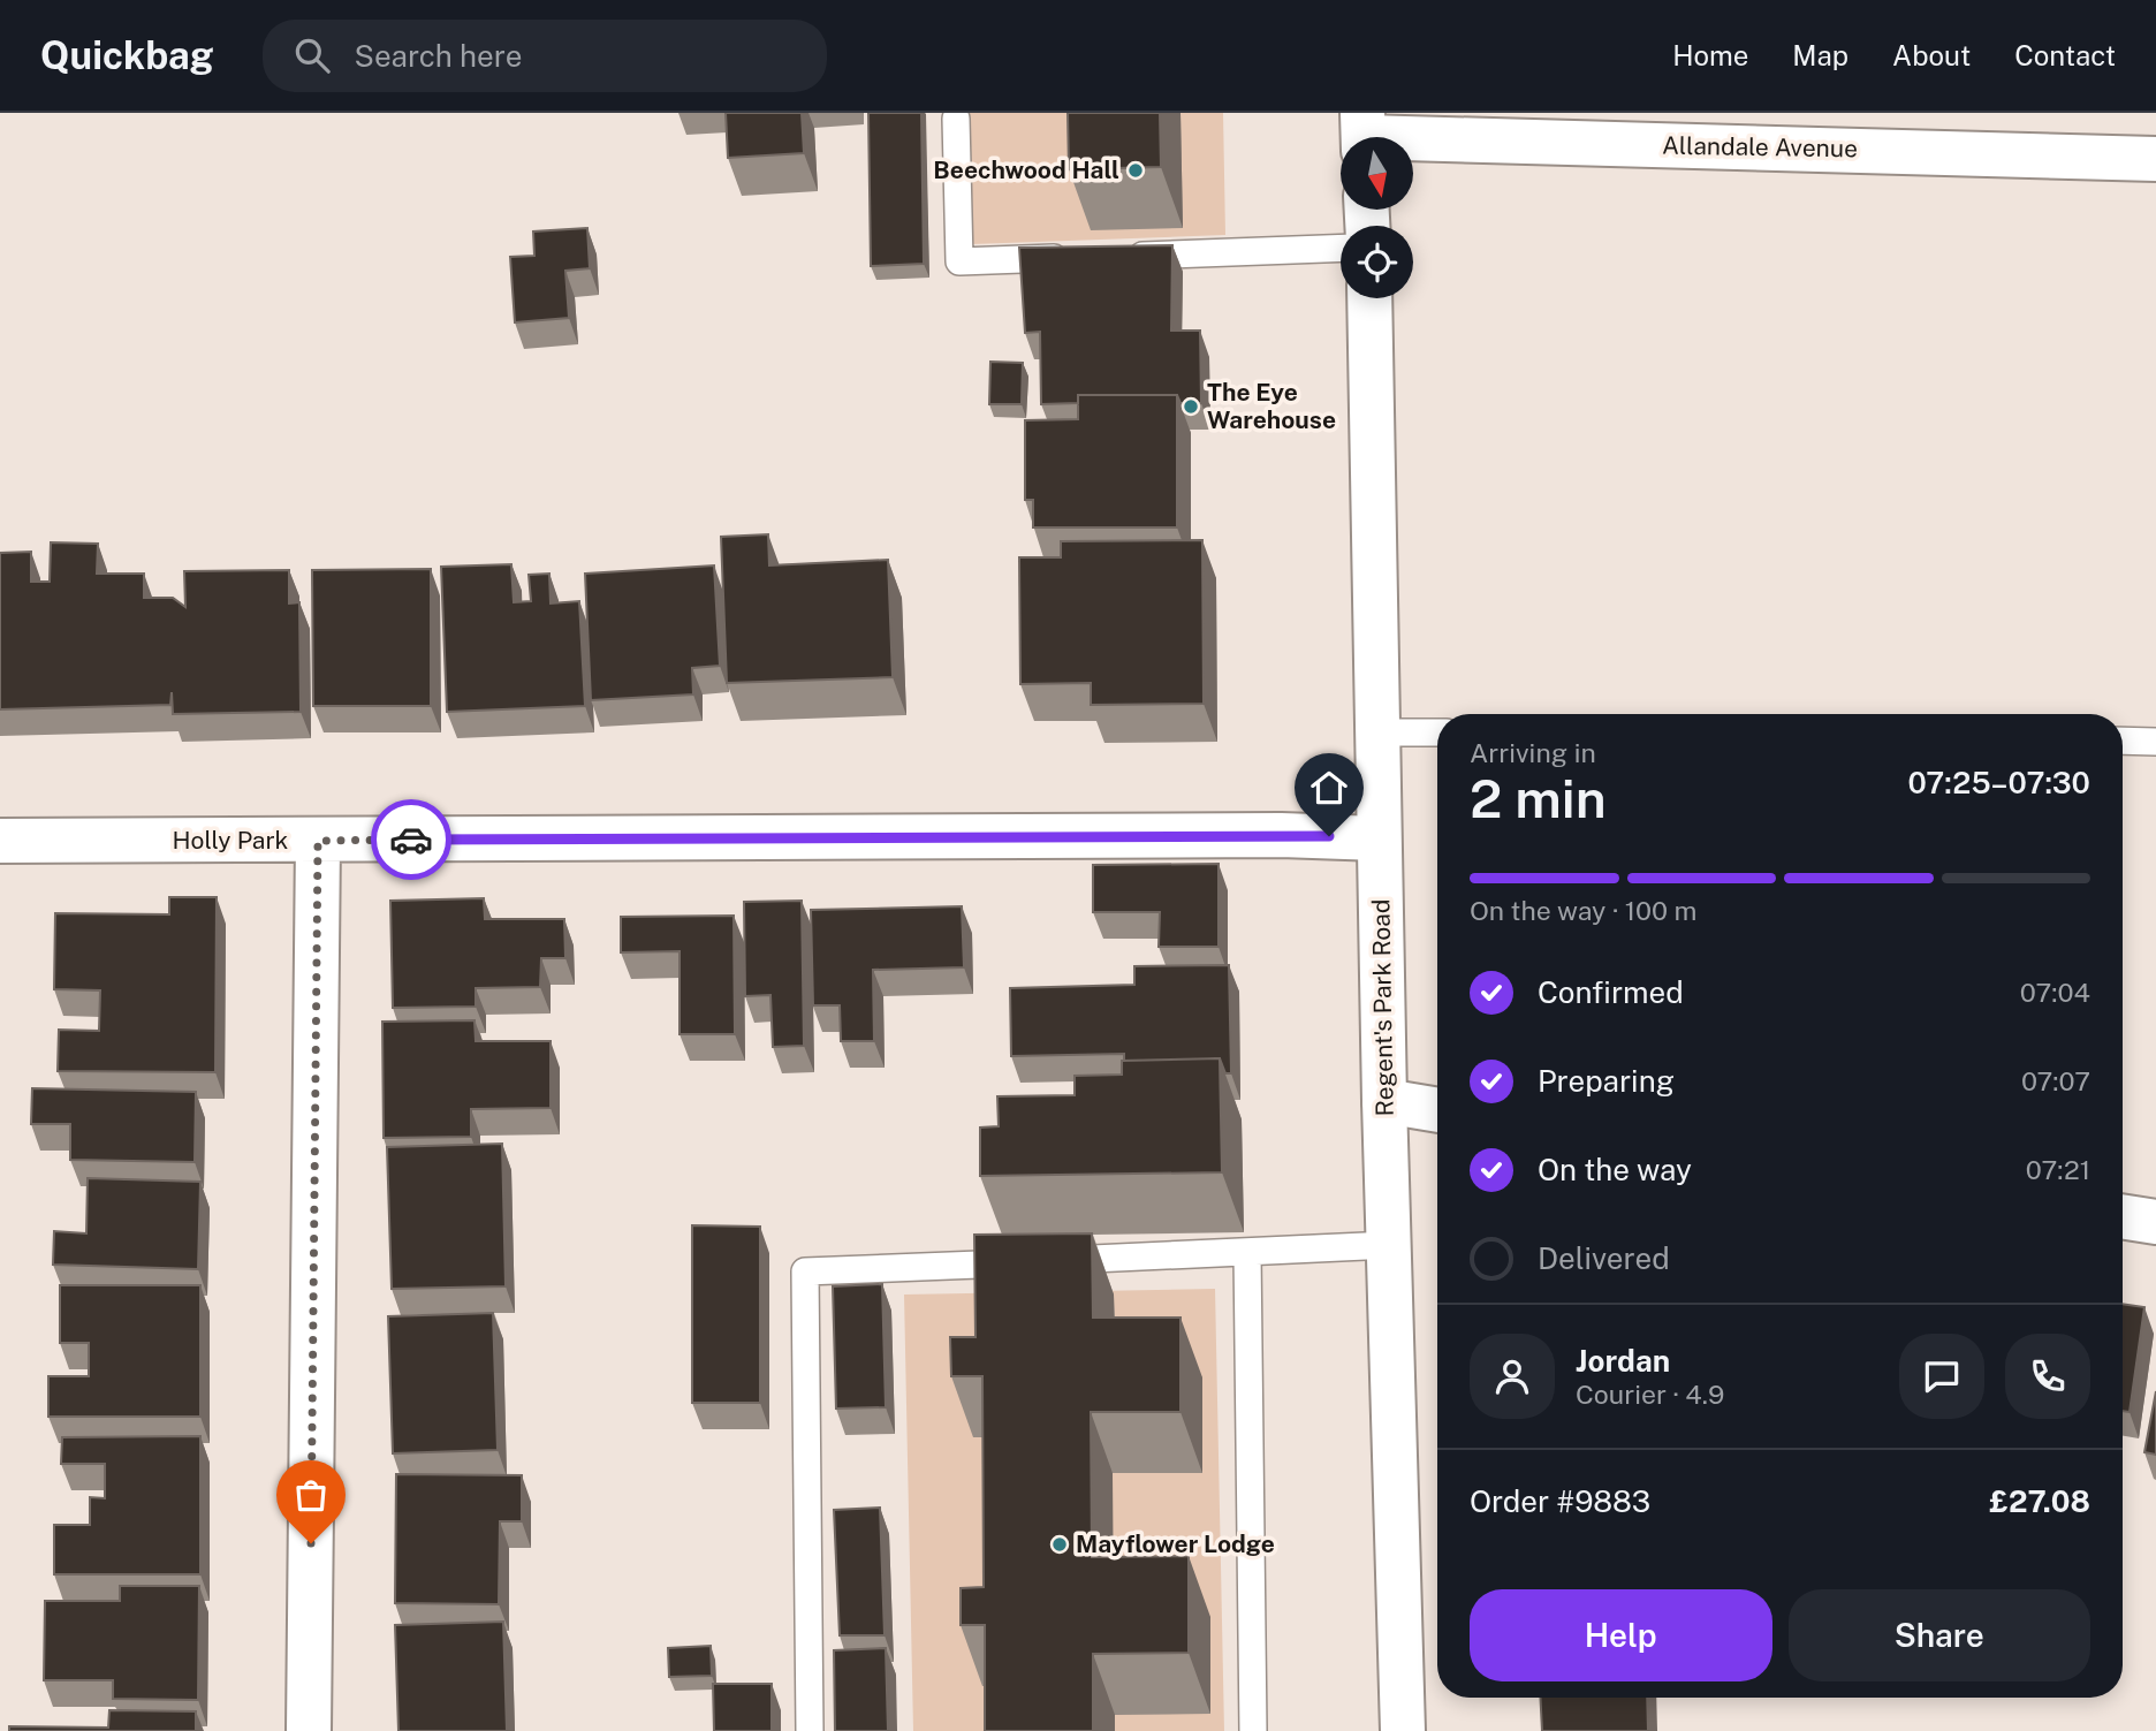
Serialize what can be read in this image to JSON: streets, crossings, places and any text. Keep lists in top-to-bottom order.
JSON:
{
  "streets": {
    "street": ["Allandale Avenue", "Holly Park", "Regent's Park Road"]
  },
  "crossings": [
    ["Holly Park", "Regent's Park Road"]
  ],
  "places": ["Beechwood Hall", "The Eye Warehouse", "Mayflower Lodge"],
  "north": "bottom",
  "page": {
    "header": "Quickbag",
    "search": "Search here",
    "nav": [
      "Home",
      "Map",
      "About",
      "Contact"
    ],
    "heading": ["2 min", "Arriving in", "07:25–07:30"],
    "panel": [
      "Jordan",
      "Courier · 4.9",
      "Order #9883",
      "£27.08"
    ],
    "bar": "On the way · 100 m",
    "list": [
      ["Confirmed", "07:04"],
      ["Preparing", "07:07"],
      ["On the way", "07:21"],
      "Delivered"
    ],
    "buttons": ["Help", "Share"]
  }
}
